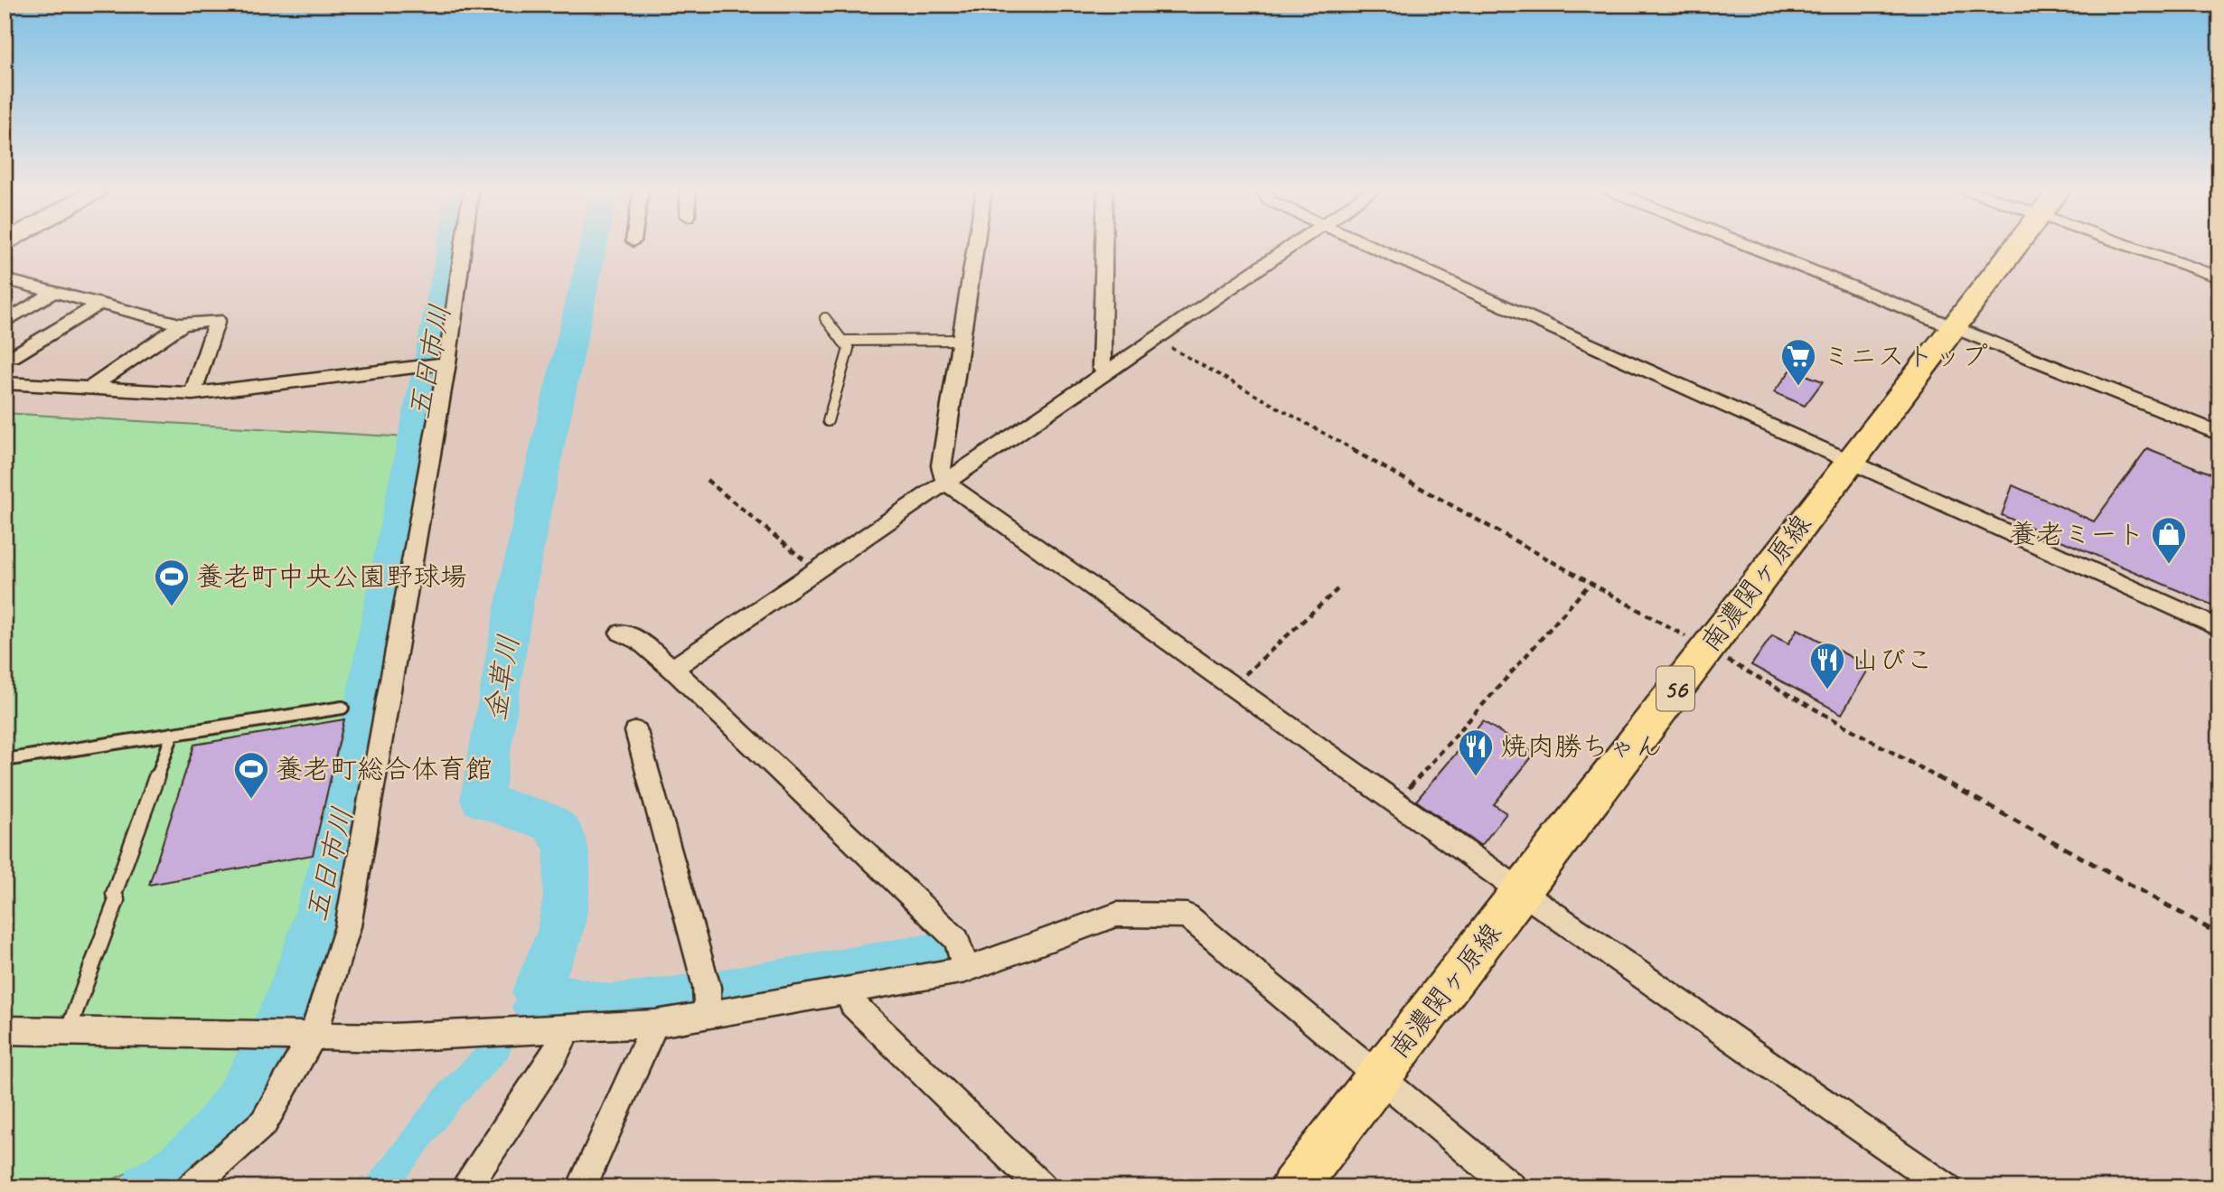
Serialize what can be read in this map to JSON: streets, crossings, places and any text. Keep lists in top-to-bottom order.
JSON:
{
  "streets": {
    "main road": ["南濃関ヶ原線", "56"]
  },
  "water": ["五日市川", "金草川"],
  "places": {
    "supermarket": ["ミニストップ"],
    "shop": ["養老ミート"],
    "sports": ["養老町中央公園野球場", "養老町総合体育館"],
    "restaurant": ["山びこ", "焼肉勝ちゃん"]
  }
}
